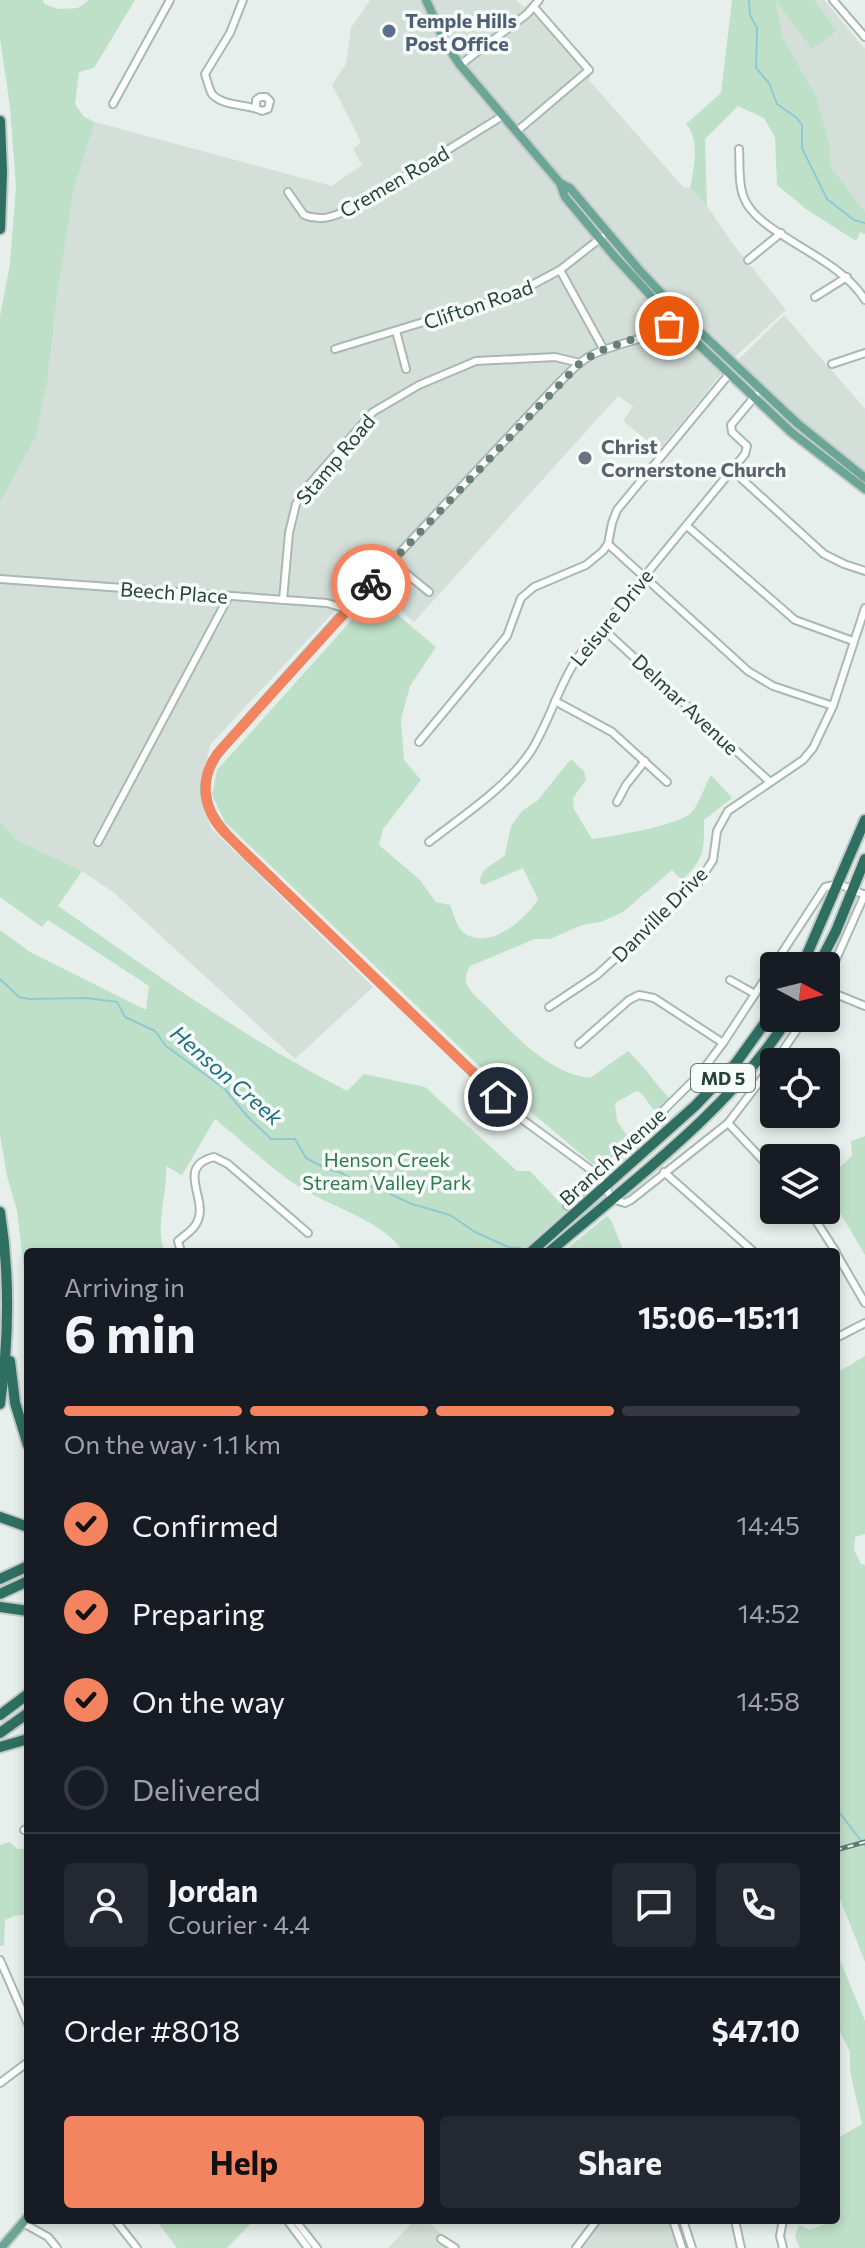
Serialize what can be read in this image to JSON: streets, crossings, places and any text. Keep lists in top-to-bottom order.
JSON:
{
  "streets": {
    "highway": ["MD 5", "Branch Avenue"],
    "street": [
      "Cremen Road",
      "Clifton Road",
      "Stamp Road",
      "Beech Place",
      "Leisure Drive",
      "Delmar Avenue",
      "Danville Drive"
    ]
  },
  "crossings": [
    ["Stamp Road", "Beech Place"],
    ["Leisure Drive", "Delmar Avenue"],
    ["Delmar Avenue", "Danville Drive"]
  ],
  "water": ["Henson Creek"],
  "parks": ["Henson Creek Stream Valley Park"],
  "places": ["Temple Hills Post Office", "Christ Cornerstone Church"],
  "north": "right",
  "page": {
    "heading": ["6 min", "Arriving in", "15:06–15:11"],
    "panel": [
      "Jordan",
      "Courier · 4.4",
      "Order #8018",
      "$47.10"
    ],
    "bar": "On the way · 1.1 km",
    "list": [
      ["Confirmed", "14:45"],
      ["Preparing", "14:52"],
      ["On the way", "14:58"],
      "Delivered"
    ],
    "buttons": ["Help", "Share"]
  }
}
